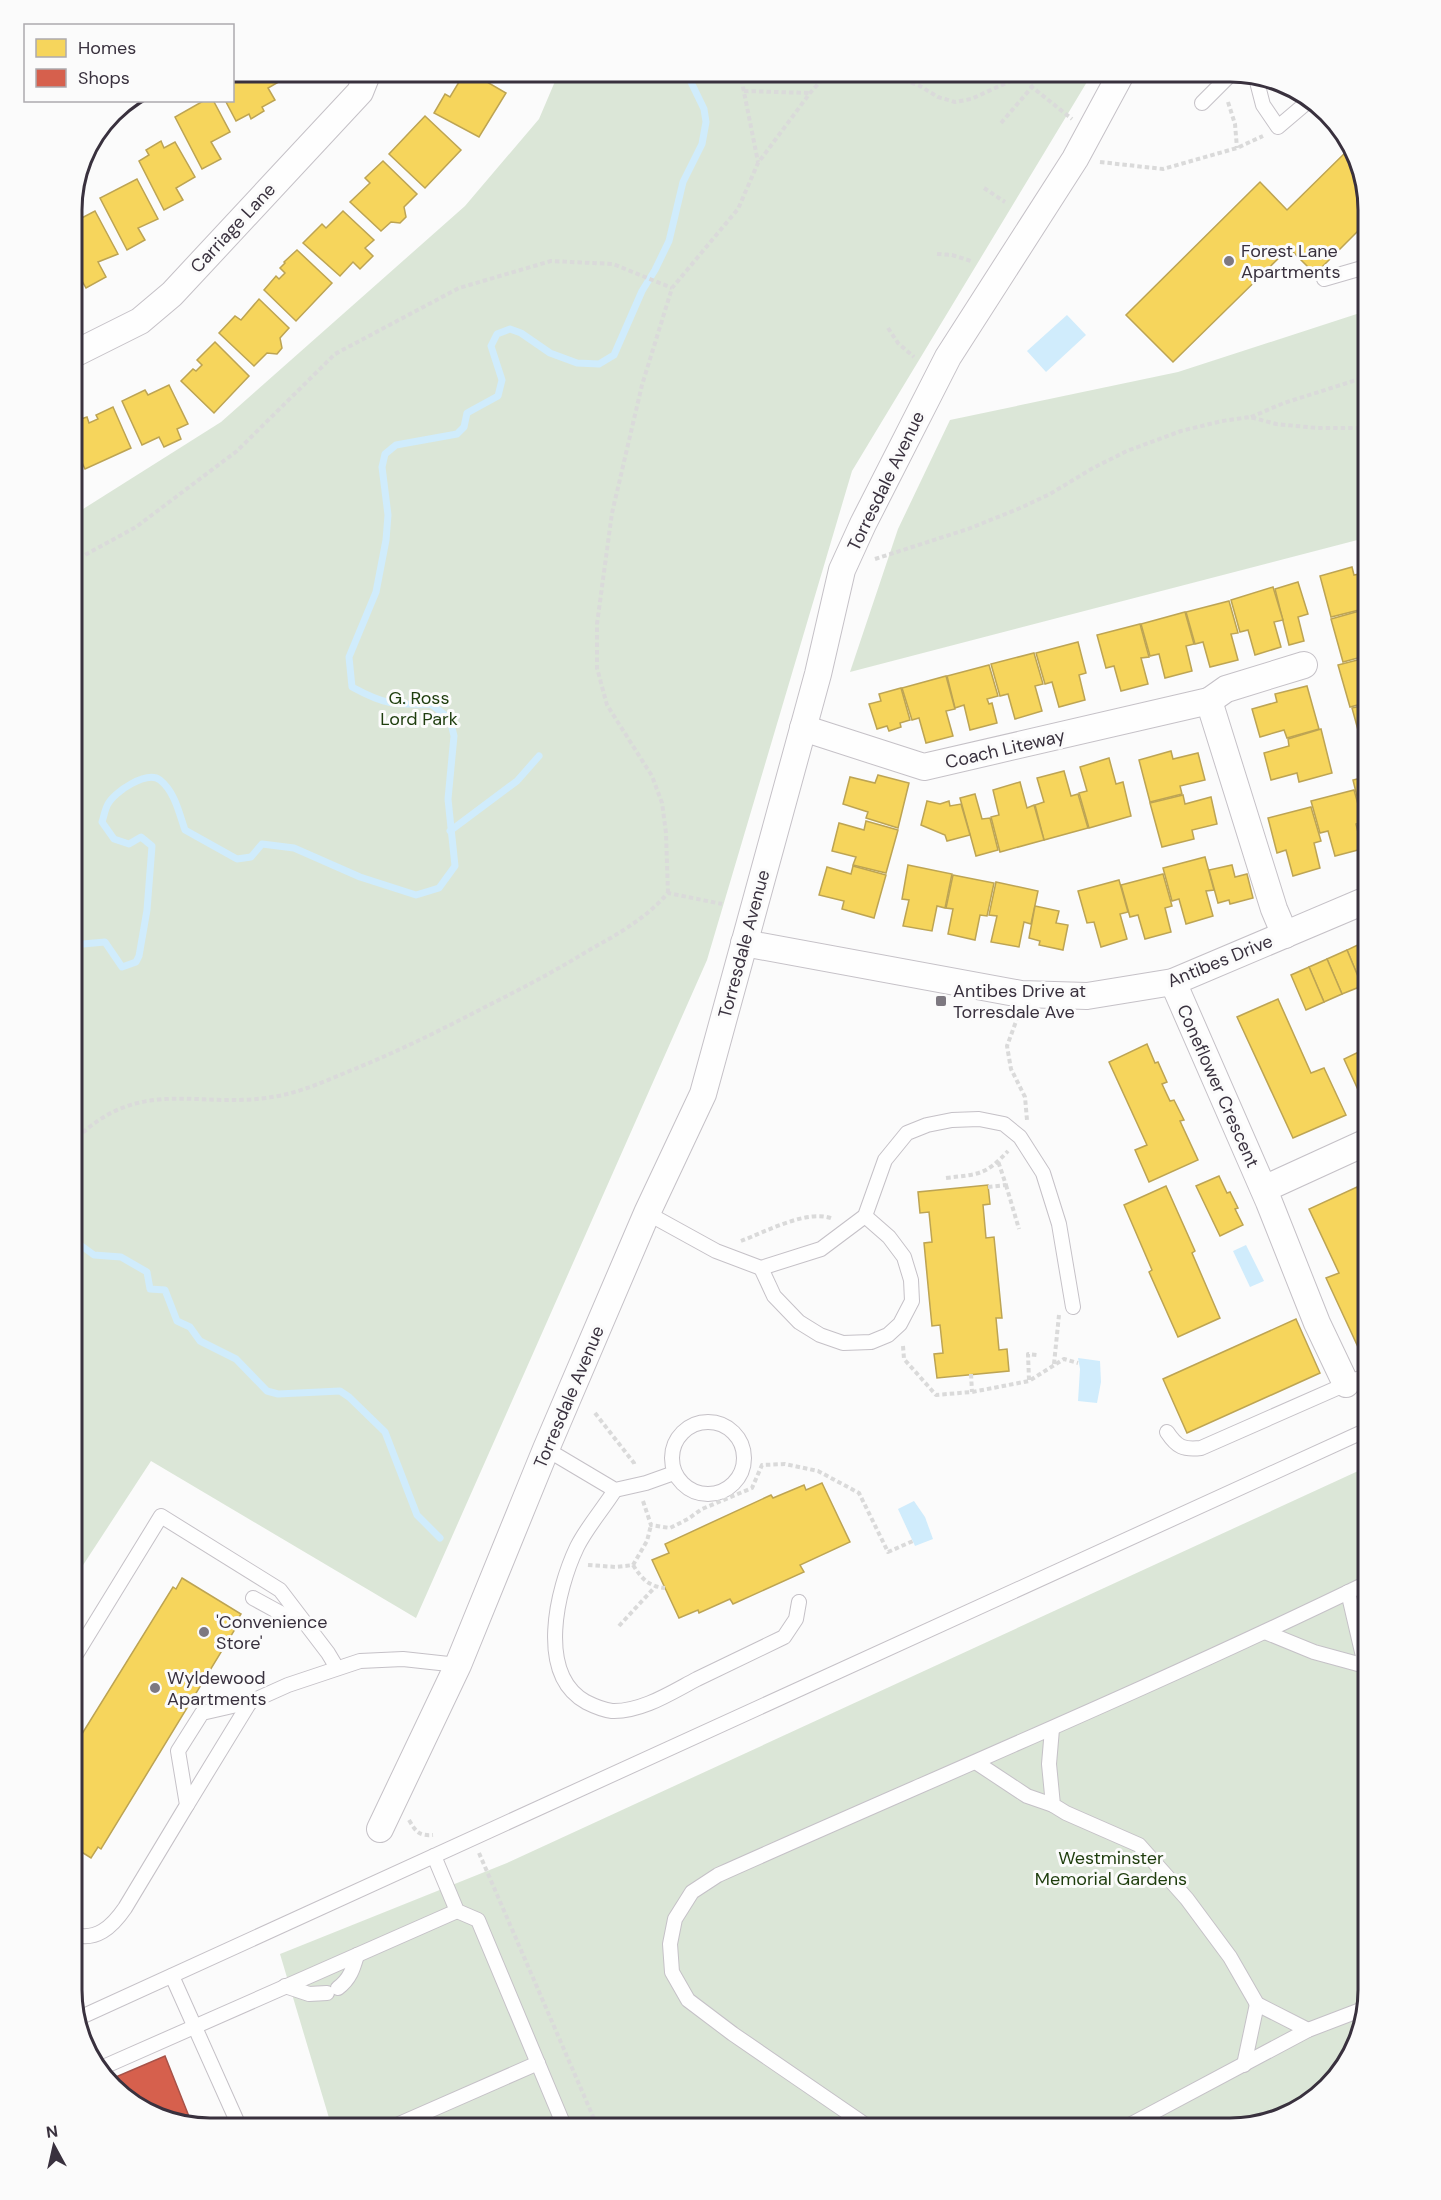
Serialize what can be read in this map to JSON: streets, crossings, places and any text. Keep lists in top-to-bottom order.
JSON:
{
  "streets": {
    "street": [
      "Carriage Lane",
      "Torresdale Avenue",
      "Coach Liteway",
      "Antibes Drive",
      "Coneflower Crescent"
    ]
  },
  "crossings": [
    ["Torresdale Avenue", "Coach Liteway"],
    ["Torresdale Avenue", "Antibes Drive"],
    ["Antibes Drive", "Coneflower Crescent"]
  ],
  "parks": ["G. Ross Lord Park", "Westminster Memorial Gardens"],
  "places": {
    "other": ["Forest Lane Apartments", "'Convenience Store'", "Wyldewood Apartments"],
    "transit": ["Antibes Drive at Torresdale Ave"]
  },
  "legend": ["Homes", "Shops"],
  "north": "top"
}
